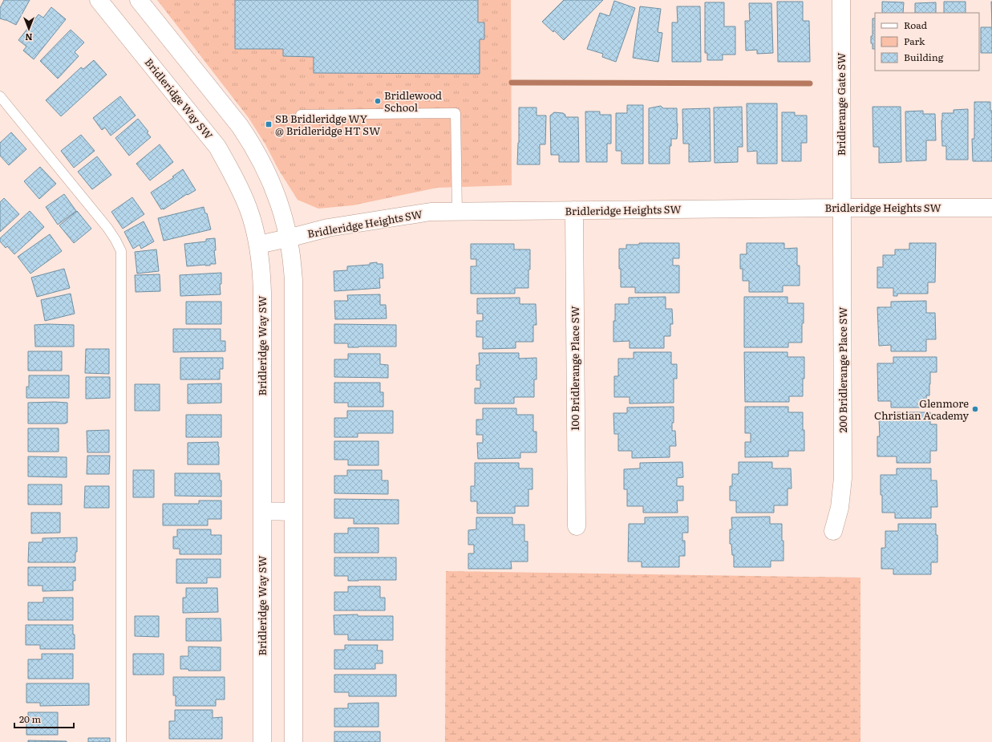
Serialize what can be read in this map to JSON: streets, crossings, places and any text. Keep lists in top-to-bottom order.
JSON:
{
  "streets": {
    "street": [
      "Bridleridge Way SW",
      "Bridlerange Gate SW",
      "Bridleridge Heights SW",
      "100 Bridlerange Place SW",
      "200 Bridlerange Place SW"
    ]
  },
  "crossings": [
    ["Bridleridge Way SW", "Bridleridge Heights SW"],
    ["Bridlerange Gate SW", "Bridleridge Heights SW"],
    ["Bridlerange Gate SW", "200 Bridlerange Place SW"],
    ["Bridleridge Heights SW", "100 Bridlerange Place SW"],
    ["Bridleridge Heights SW", "200 Bridlerange Place SW"]
  ],
  "places": {
    "other": ["Bridlewood School", "Glenmore Christian Academy"],
    "transit": ["SB Bridleridge WY @ Bridleridge HT SW"]
  },
  "legend": ["Road", "Park", "Building"],
  "scale_bar": "20 m",
  "north": "bottom"
}
